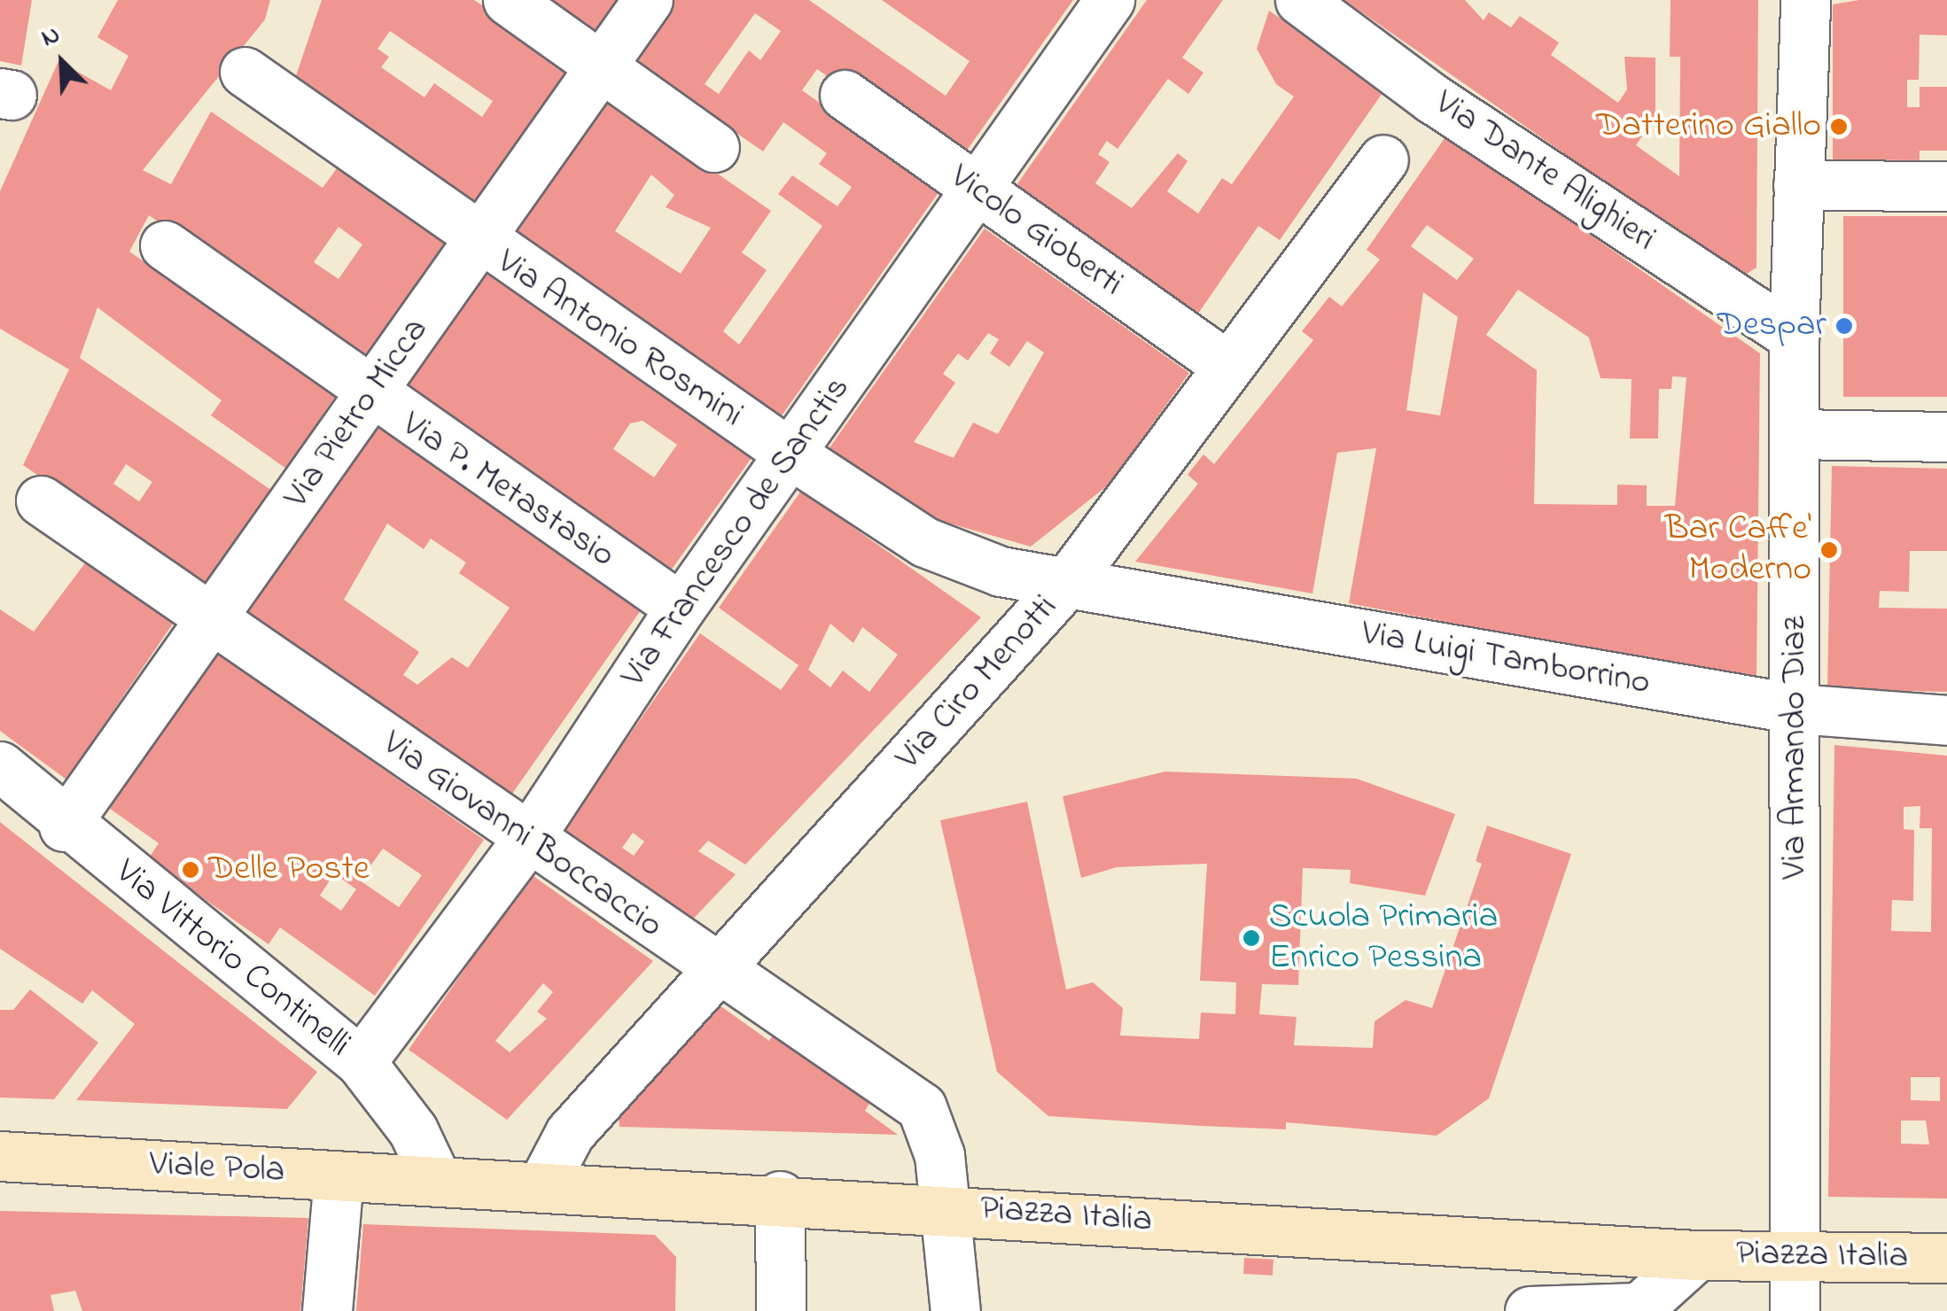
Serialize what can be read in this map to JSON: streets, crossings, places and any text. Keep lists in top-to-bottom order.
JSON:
{
  "streets": {
    "street": [
      "Via Dante Alighieri",
      "Vicolo Gioberti",
      "Via Antonio Rosmini",
      "Via Pietro Micca",
      "Via P. Metastasio",
      "Via Francesco de Sanctis",
      "Via Luigi Tamborrino",
      "Via Ciro Menotti",
      "Via Armando Diaz",
      "Via Giovanni Boccaccio",
      "Via Vittorio Continelli",
      "Viale Pola",
      "Piazza Italia"
    ]
  },
  "crossings": [
    ["Via Dante Alighieri", "Via Armando Diaz"],
    ["Vicolo Gioberti", "Via Francesco de Sanctis"],
    ["Vicolo Gioberti", "Via Ciro Menotti"],
    ["Via Antonio Rosmini", "Via Pietro Micca"],
    ["Via Antonio Rosmini", "Via Francesco de Sanctis"],
    ["Via Antonio Rosmini", "Via Luigi Tamborrino"],
    ["Via Antonio Rosmini", "Via Ciro Menotti"],
    ["Via Pietro Micca", "Via P. Metastasio"],
    ["Via Pietro Micca", "Via Giovanni Boccaccio"],
    ["Via Pietro Micca", "Via Vittorio Continelli"],
    ["Via P. Metastasio", "Via Francesco de Sanctis"],
    ["Via Francesco de Sanctis", "Via Giovanni Boccaccio"],
    ["Via Francesco de Sanctis", "Via Vittorio Continelli"],
    ["Via Luigi Tamborrino", "Via Ciro Menotti"],
    ["Via Luigi Tamborrino", "Via Armando Diaz"],
    ["Via Ciro Menotti", "Via Giovanni Boccaccio"],
    ["Via Ciro Menotti", "Piazza Italia"],
    ["Via Armando Diaz", "Piazza Italia"],
    ["Via Giovanni Boccaccio", "Piazza Italia"],
    ["Via Vittorio Continelli", "Viale Pola"],
    ["Via Vittorio Continelli", "Piazza Italia"],
    ["Viale Pola", "Piazza Italia"]
  ],
  "places": [
    "Datterino Giallo",
    "Despar",
    "Bar Caffe' Moderno",
    "Delle Poste",
    "Scuola Primaria Enrico Pessina"
  ],
  "north": "top left"
}
